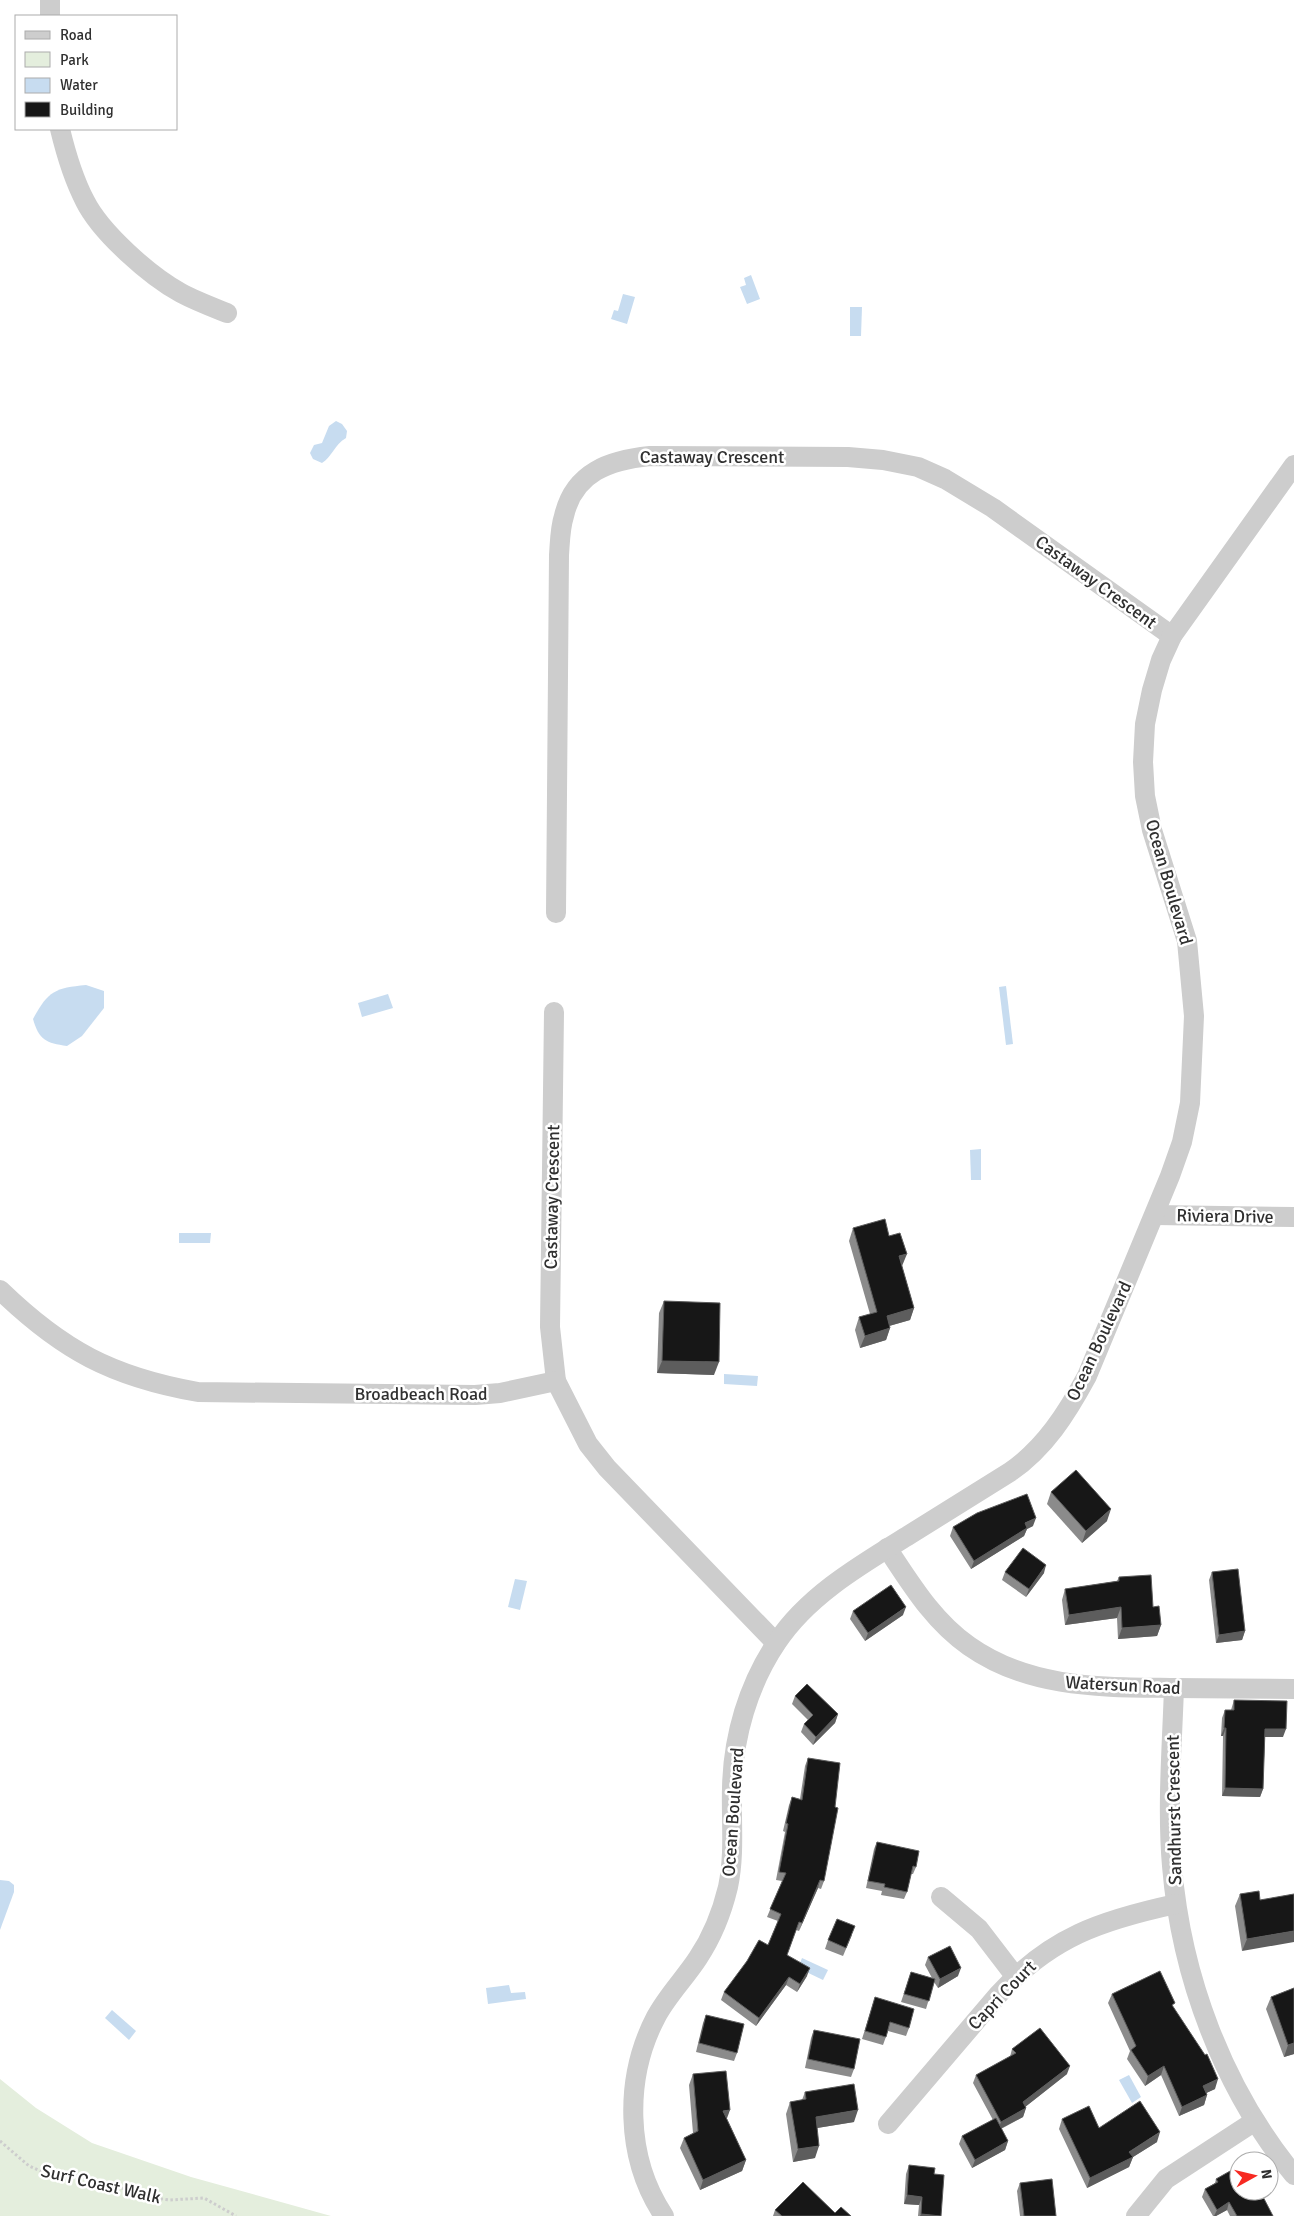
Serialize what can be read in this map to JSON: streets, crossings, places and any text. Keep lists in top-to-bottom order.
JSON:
{
  "streets": {
    "street": [
      "Castaway Crescent",
      "Ocean Boulevard",
      "Riviera Drive",
      "Broadbeach Road",
      "Watersun Road",
      "Sandhurst Crescent",
      "Capri Court"
    ],
    "path": ["Surf Coast Walk"]
  },
  "crossings": [
    ["Castaway Crescent", "Ocean Boulevard"],
    ["Castaway Crescent", "Broadbeach Road"],
    ["Ocean Boulevard", "Riviera Drive"],
    ["Ocean Boulevard", "Watersun Road"],
    ["Watersun Road", "Sandhurst Crescent"],
    ["Sandhurst Crescent", "Capri Court"]
  ],
  "legend": [
    "Road",
    "Park",
    "Water",
    "Building"
  ],
  "north": "right"
}
